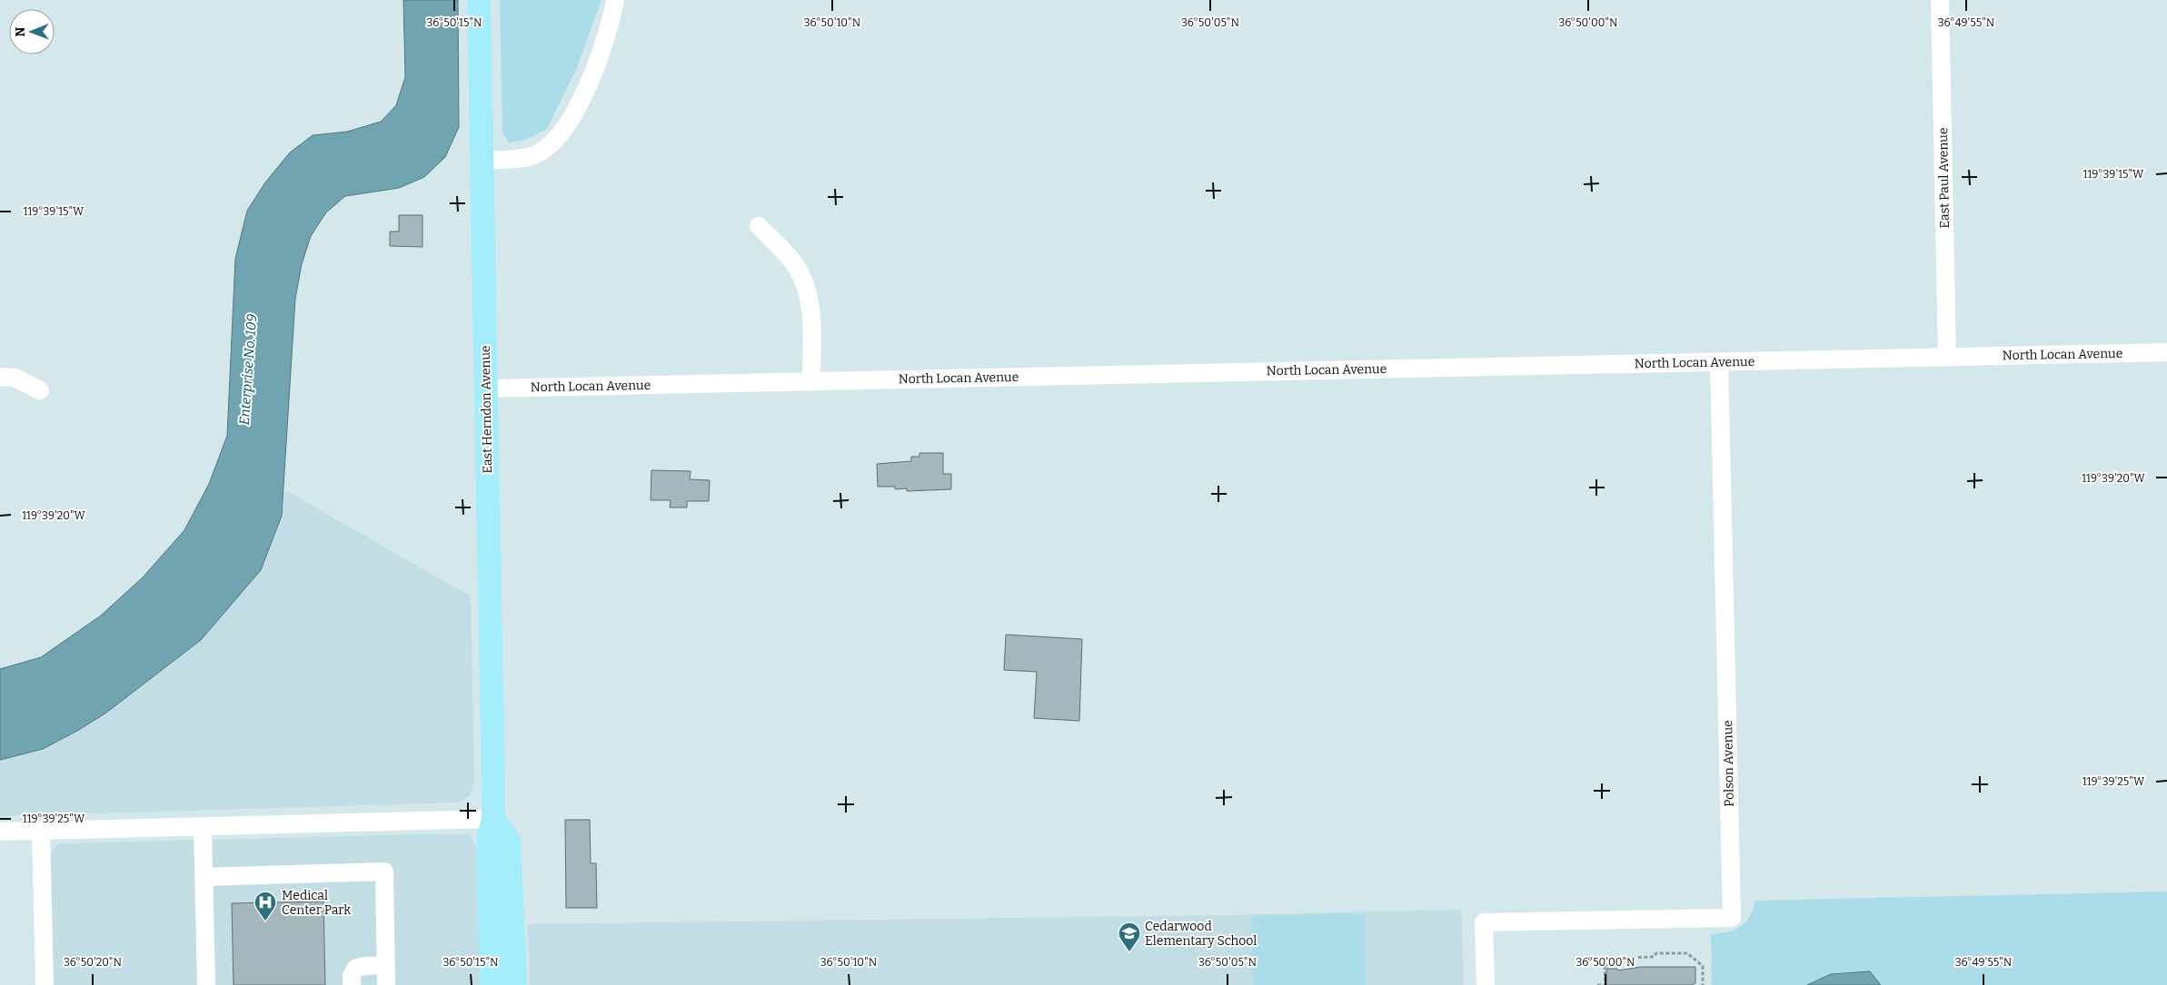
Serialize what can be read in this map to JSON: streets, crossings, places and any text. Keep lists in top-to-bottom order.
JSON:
{
  "streets": {
    "main road": ["East Herndon Avenue"],
    "street": ["East Paul Avenue", "North Locan Avenue", "Polson Avenue"]
  },
  "crossings": [
    ["East Paul Avenue", "North Locan Avenue"],
    ["North Locan Avenue", "East Herndon Avenue"],
    ["North Locan Avenue", "Polson Avenue"]
  ],
  "water": ["Enterprise No. 109"],
  "places": {
    "hospital": ["Medical Center Park"],
    "school or university": ["Cedarwood Elementary School"]
  },
  "north": "left",
  "coordinates": [
    "36°50'15\"N",
    "36°50'10\"N",
    "36°50'05\"N",
    "36°50'00\"N",
    "36°49'55\"N",
    "119°39'15\"W",
    "119°39'20\"W",
    "119°39'25\"W",
    "36°50'20\"N"
  ]
}
